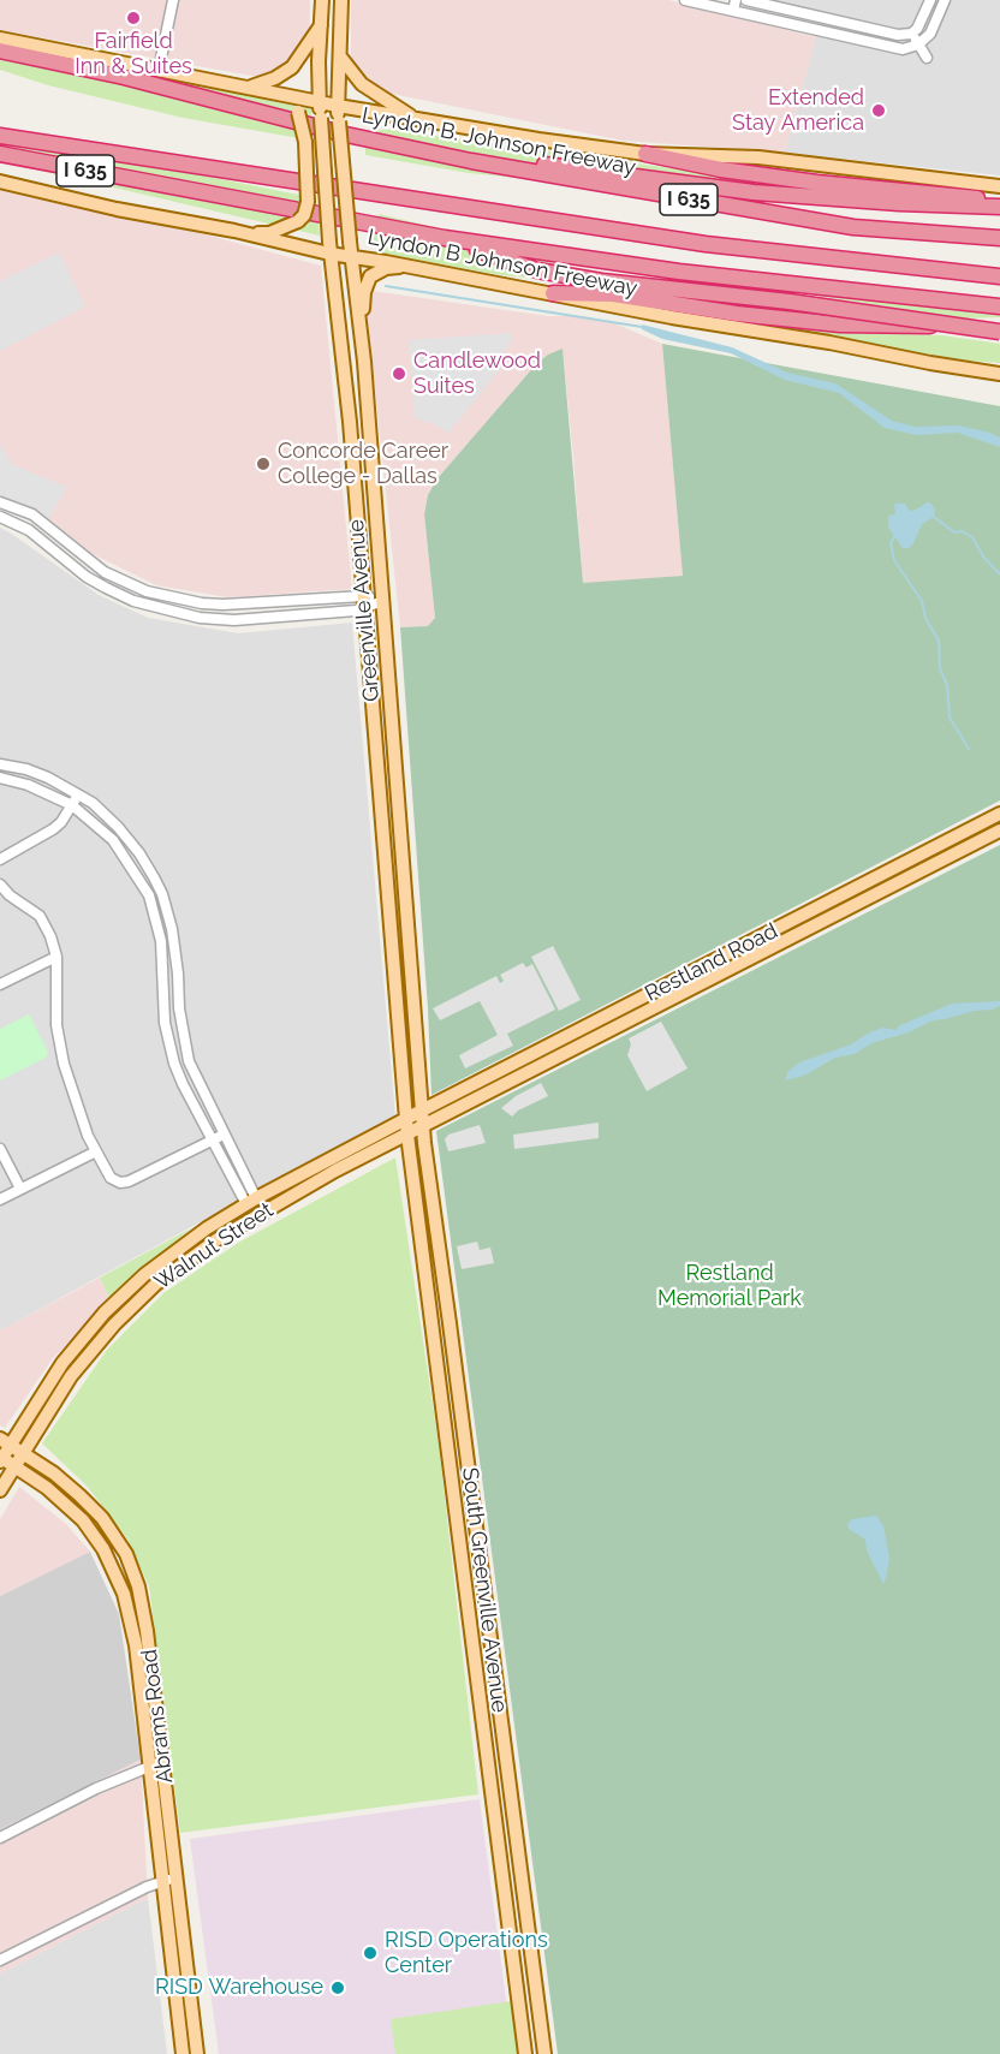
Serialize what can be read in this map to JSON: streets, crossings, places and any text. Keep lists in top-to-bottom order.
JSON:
{
  "streets": {
    "highway": ["Lyndon B. Johnson Freeway", "I 635", "Lyndon B Johnson Freeway"],
    "main road": [
      "Greenville Avenue",
      "Restland Road",
      "Walnut Street",
      "South Greenville Avenue",
      "Abrams Road"
    ]
  },
  "crossings": [
    ["I 635", "Lyndon B Johnson Freeway"],
    ["Lyndon B Johnson Freeway", "Greenville Avenue"],
    ["Greenville Avenue", "Restland Road"],
    ["Greenville Avenue", "Walnut Street"],
    ["Greenville Avenue", "South Greenville Avenue"],
    ["Restland Road", "Walnut Street"],
    ["Restland Road", "South Greenville Avenue"],
    ["Walnut Street", "South Greenville Avenue"],
    ["Walnut Street", "Abrams Road"]
  ],
  "parks": ["Restland Memorial Park"],
  "places": [
    "Fairfield Inn & Suites",
    "Extended Stay America",
    "Candlewood Suites",
    "Concorde Career College - Dallas",
    "RISD Operations Center",
    "RISD Warehouse"
  ]
}
